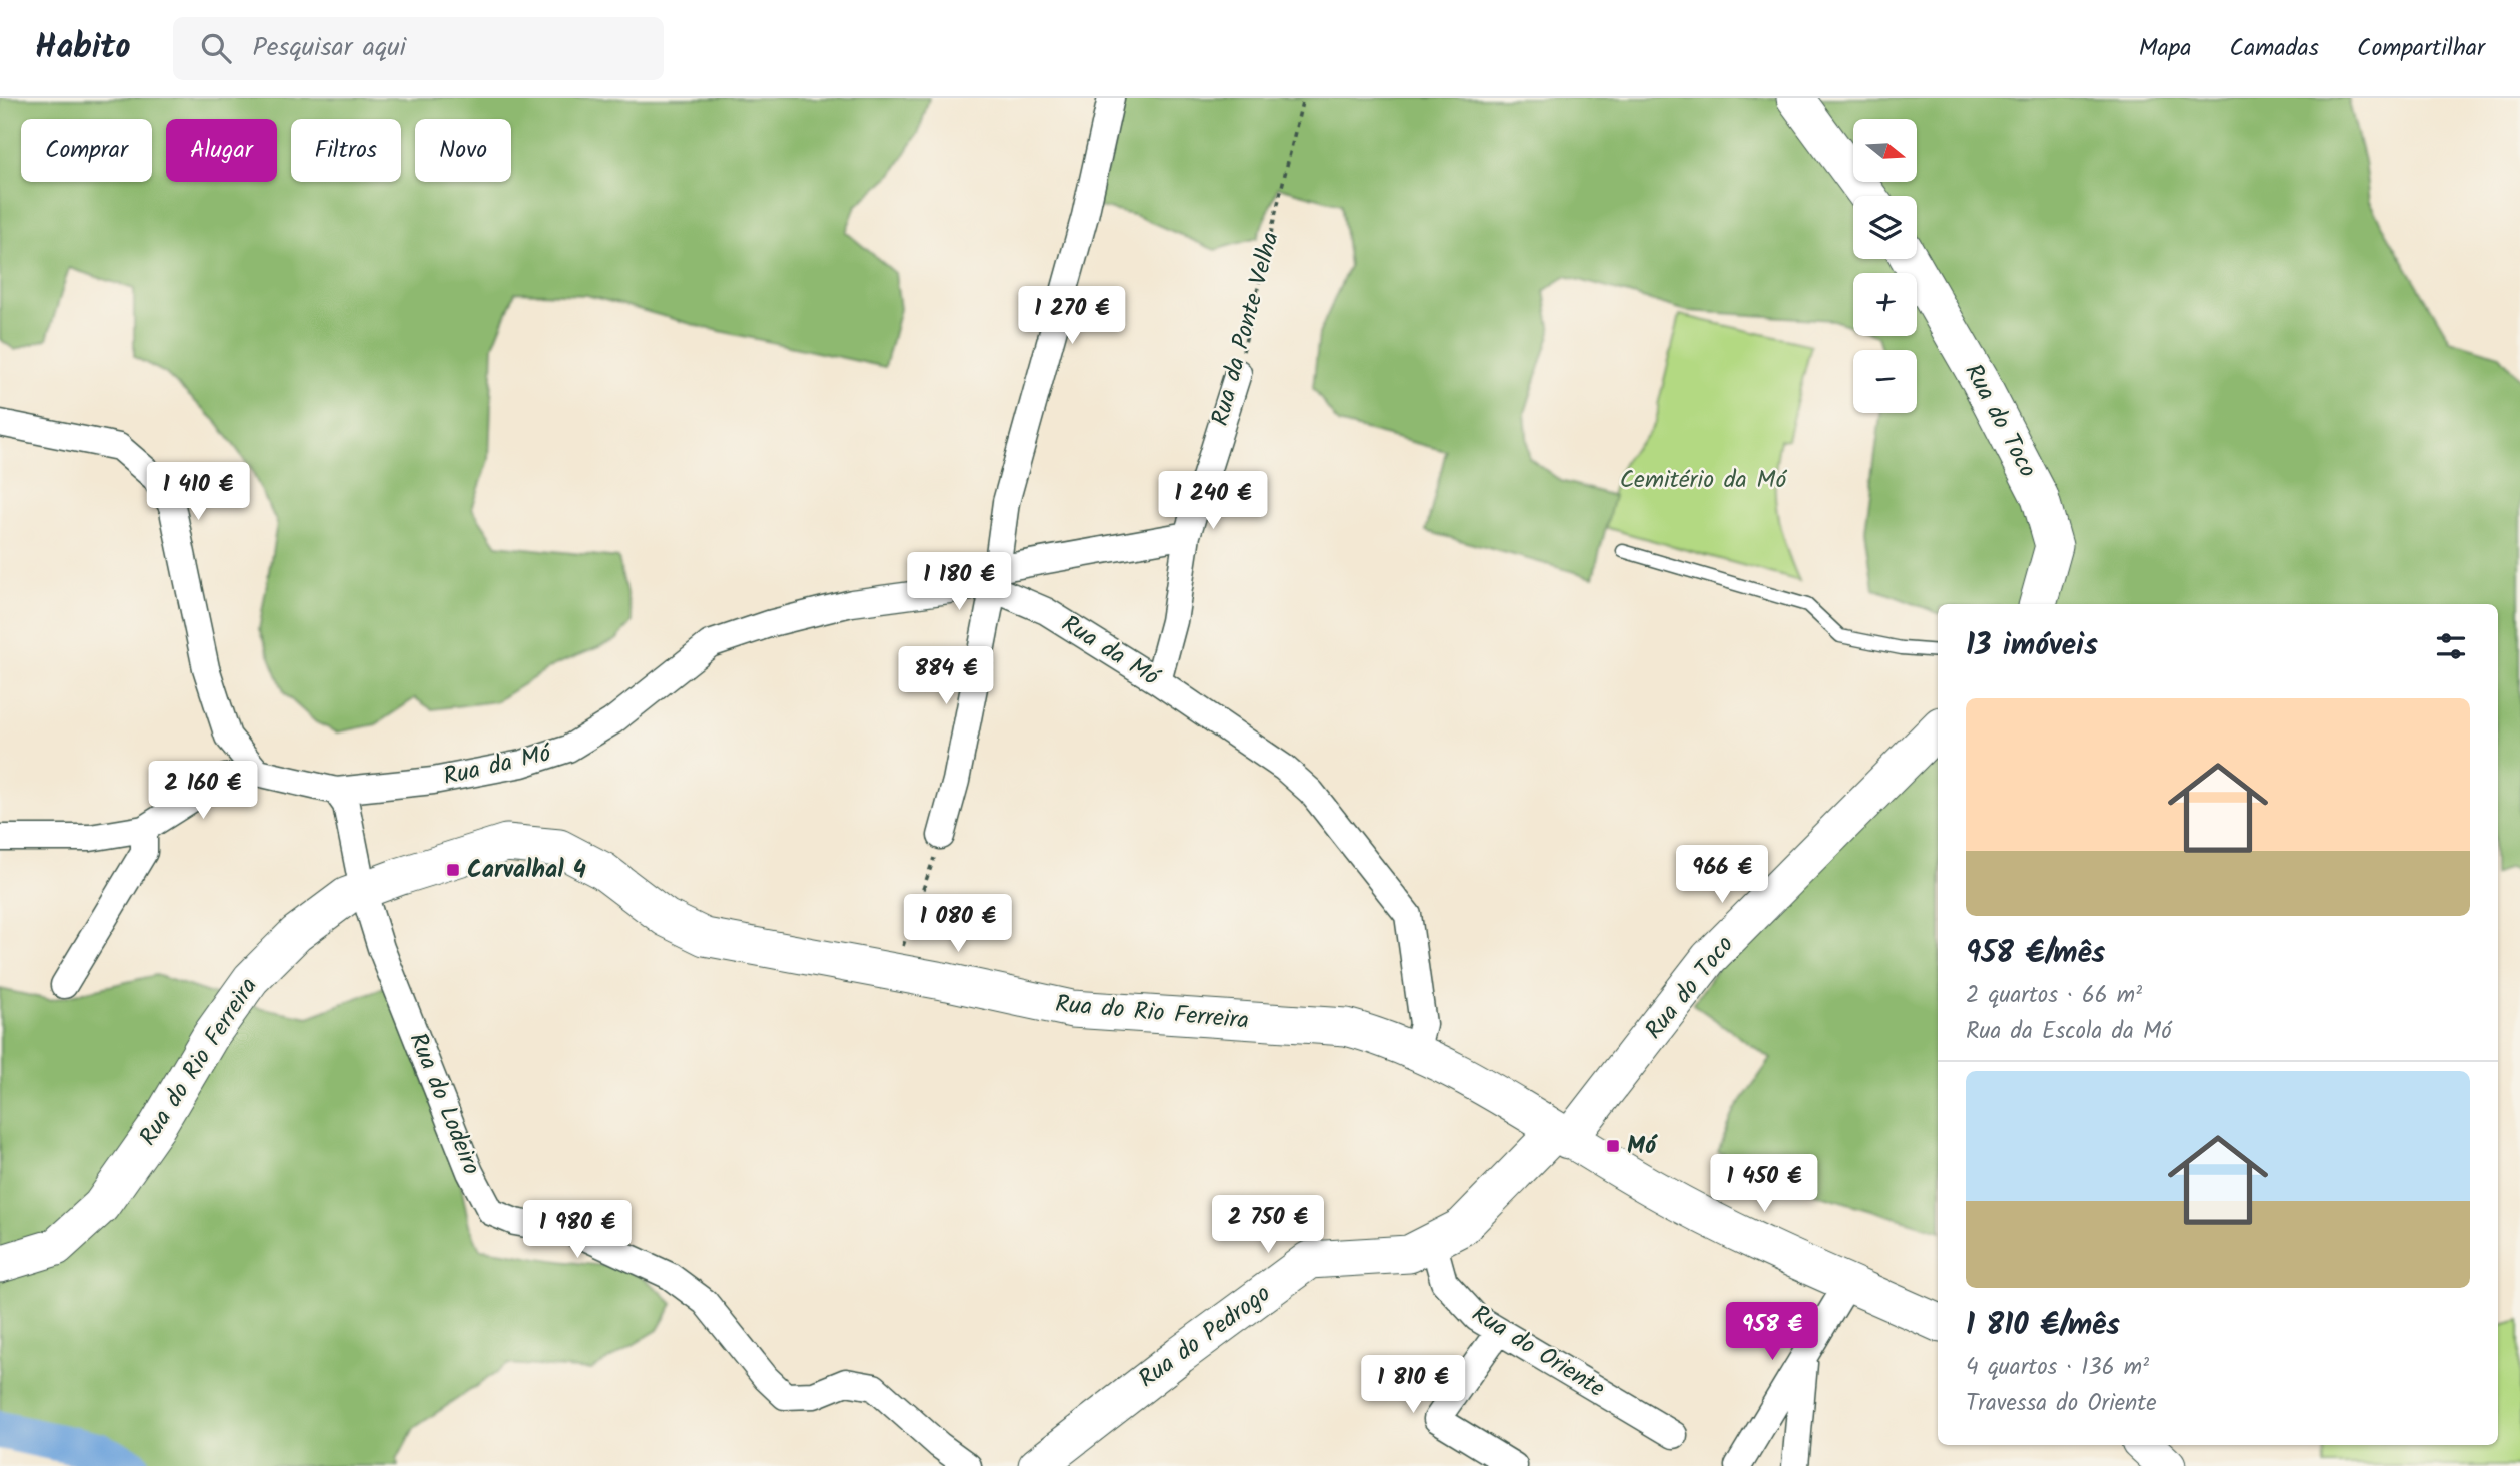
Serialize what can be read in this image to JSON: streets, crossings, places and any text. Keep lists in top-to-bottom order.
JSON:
{
  "streets": {
    "street": [
      "Rua da Ponte Velha",
      "Rua do Toco",
      "Rua da Mó",
      "Rua do Rio Ferreira",
      "Rua do Lodeiro",
      "Rua do Pedrogo",
      "Rua do Oriente"
    ]
  },
  "crossings": [
    ["Rua da Ponte Velha", "Rua da Mó"],
    ["Rua do Toco", "Rua do Rio Ferreira"],
    ["Rua do Toco", "Rua do Pedrogo"],
    ["Rua da Mó", "Rua do Rio Ferreira"],
    ["Rua do Rio Ferreira", "Rua do Lodeiro"],
    ["Rua do Rio Ferreira", "Rua do Pedrogo"],
    ["Rua do Pedrogo", "Rua do Oriente"]
  ],
  "parks": ["Cemitério da Mó"],
  "places": {
    "transit": ["Carvalhal 4", "Mó"]
  },
  "north": "right",
  "page": {
    "header": "Habito",
    "search": "Pesquisar aqui",
    "nav": ["Mapa", "Camadas", "Compartilhar"],
    "map_buttons": ["+", "−"],
    "chip": [
      "Comprar",
      "Alugar",
      "Filtros",
      "Novo"
    ],
    "price": [
      "1 270 €",
      "1 410 €",
      "1 240 €",
      "1 180 €",
      "884 €",
      "2 160 €",
      "966 €",
      "1 080 €",
      "1 450 €",
      "2 750 €",
      "1 980 €",
      "958 €",
      "1 810 €"
    ],
    "heading": "13 imóveis",
    "list": [
      {
        "name": "958 €/mês",
        "note": "2 quartos · 66 m² · Rua da Escola da Mó"
      },
      {
        "name": "1 810 €/mês",
        "note": "4 quartos · 136 m² · Travessa do Oriente"
      }
    ]
  }
}
